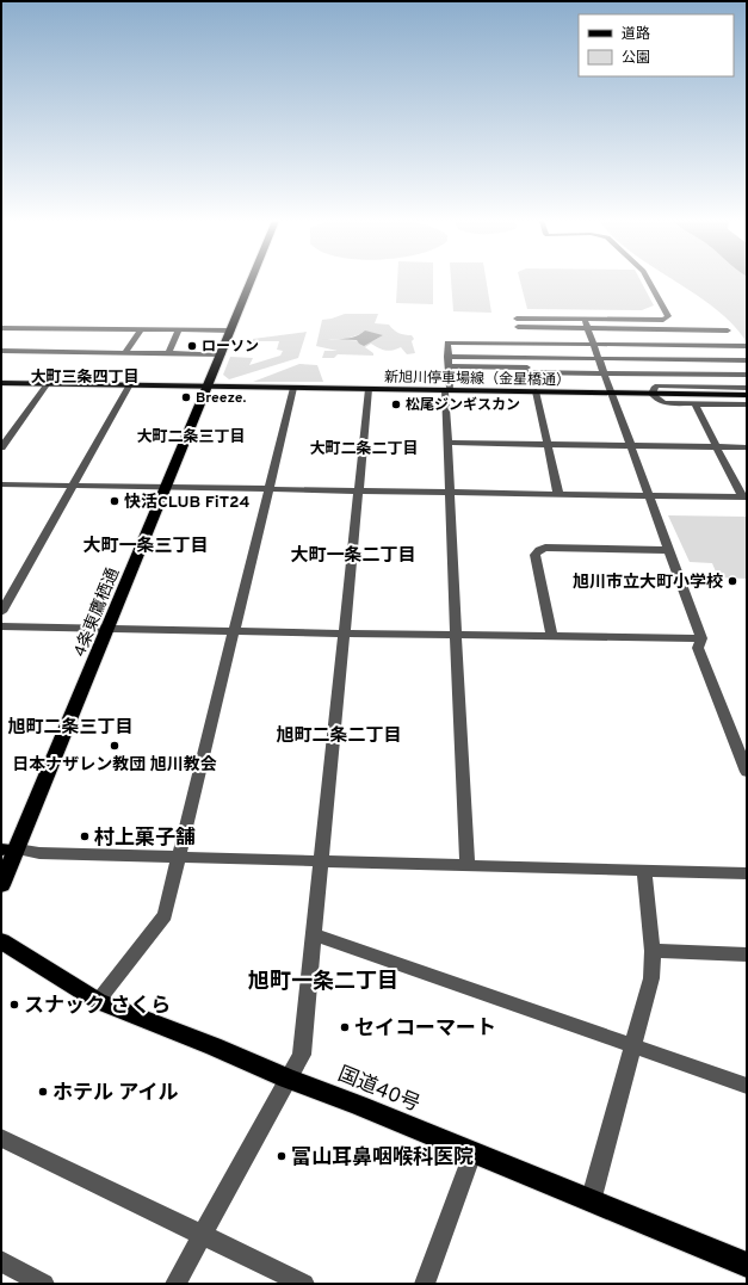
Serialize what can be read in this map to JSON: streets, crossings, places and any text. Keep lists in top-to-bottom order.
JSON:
{
  "streets": {
    "highway": ["4条東鷹栖通", "国道40号"],
    "main road": ["新旭川停車場線（金星橋通）"]
  },
  "crossings": [
    ["新旭川停車場線（金星橋通）", "4条東鷹栖通"]
  ],
  "districts": [
    "大町三条四丁目",
    "大町二条三丁目",
    "大町二条二丁目",
    "大町一条三丁目",
    "大町一条二丁目",
    "旭町二条三丁目",
    "旭町二条二丁目",
    "旭町一条二丁目"
  ],
  "places": [
    "ローソン",
    "Breeze.",
    "松尾ジンギスカン",
    "快活CLUB FiT24",
    "旭川市立大町小学校",
    "日本ナザレン教団 旭川教会",
    "村上菓子舗",
    "スナック さくら",
    "セイコーマート",
    "ホテル アイル",
    "富山耳鼻咽喉科医院"
  ],
  "legend": ["道路", "公園"]
}
